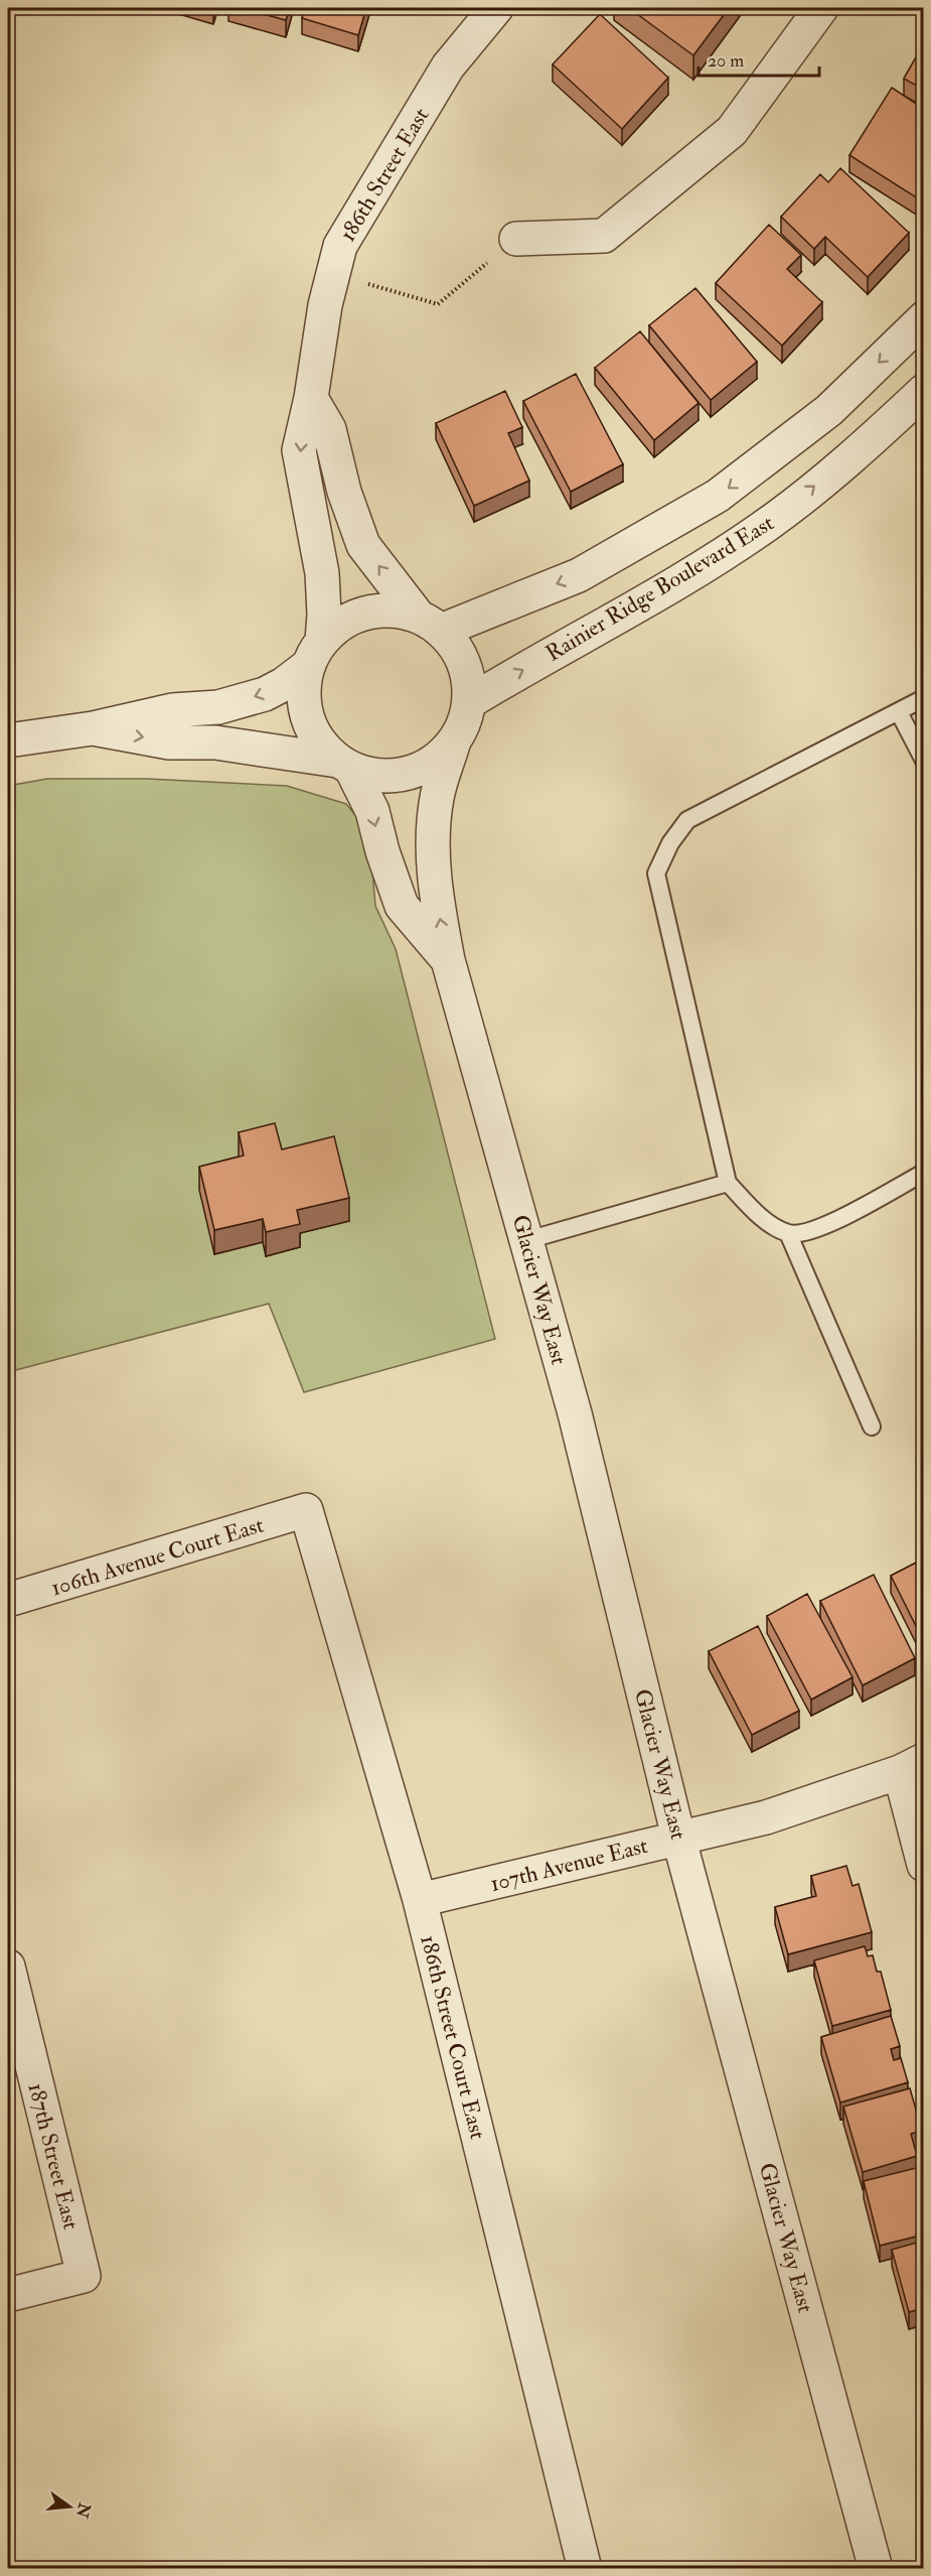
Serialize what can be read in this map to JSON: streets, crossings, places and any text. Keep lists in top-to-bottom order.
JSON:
{
  "streets": {
    "street": [
      "186th Street East",
      "Rainier Ridge Boulevard East",
      "Glacier Way East",
      "106th Avenue Court East",
      "107th Avenue East",
      "186th Street Court East",
      "187th Street East"
    ]
  },
  "crossings": [
    ["186th Street East", "Rainier Ridge Boulevard East"],
    ["186th Street East", "Glacier Way East"],
    ["Rainier Ridge Boulevard East", "Glacier Way East"],
    ["Glacier Way East", "107th Avenue East"],
    ["106th Avenue Court East", "186th Street Court East"],
    ["107th Avenue East", "186th Street Court East"]
  ],
  "one_way": ["186th Street East"],
  "scale_bar": "20 m",
  "north": "right"
}
